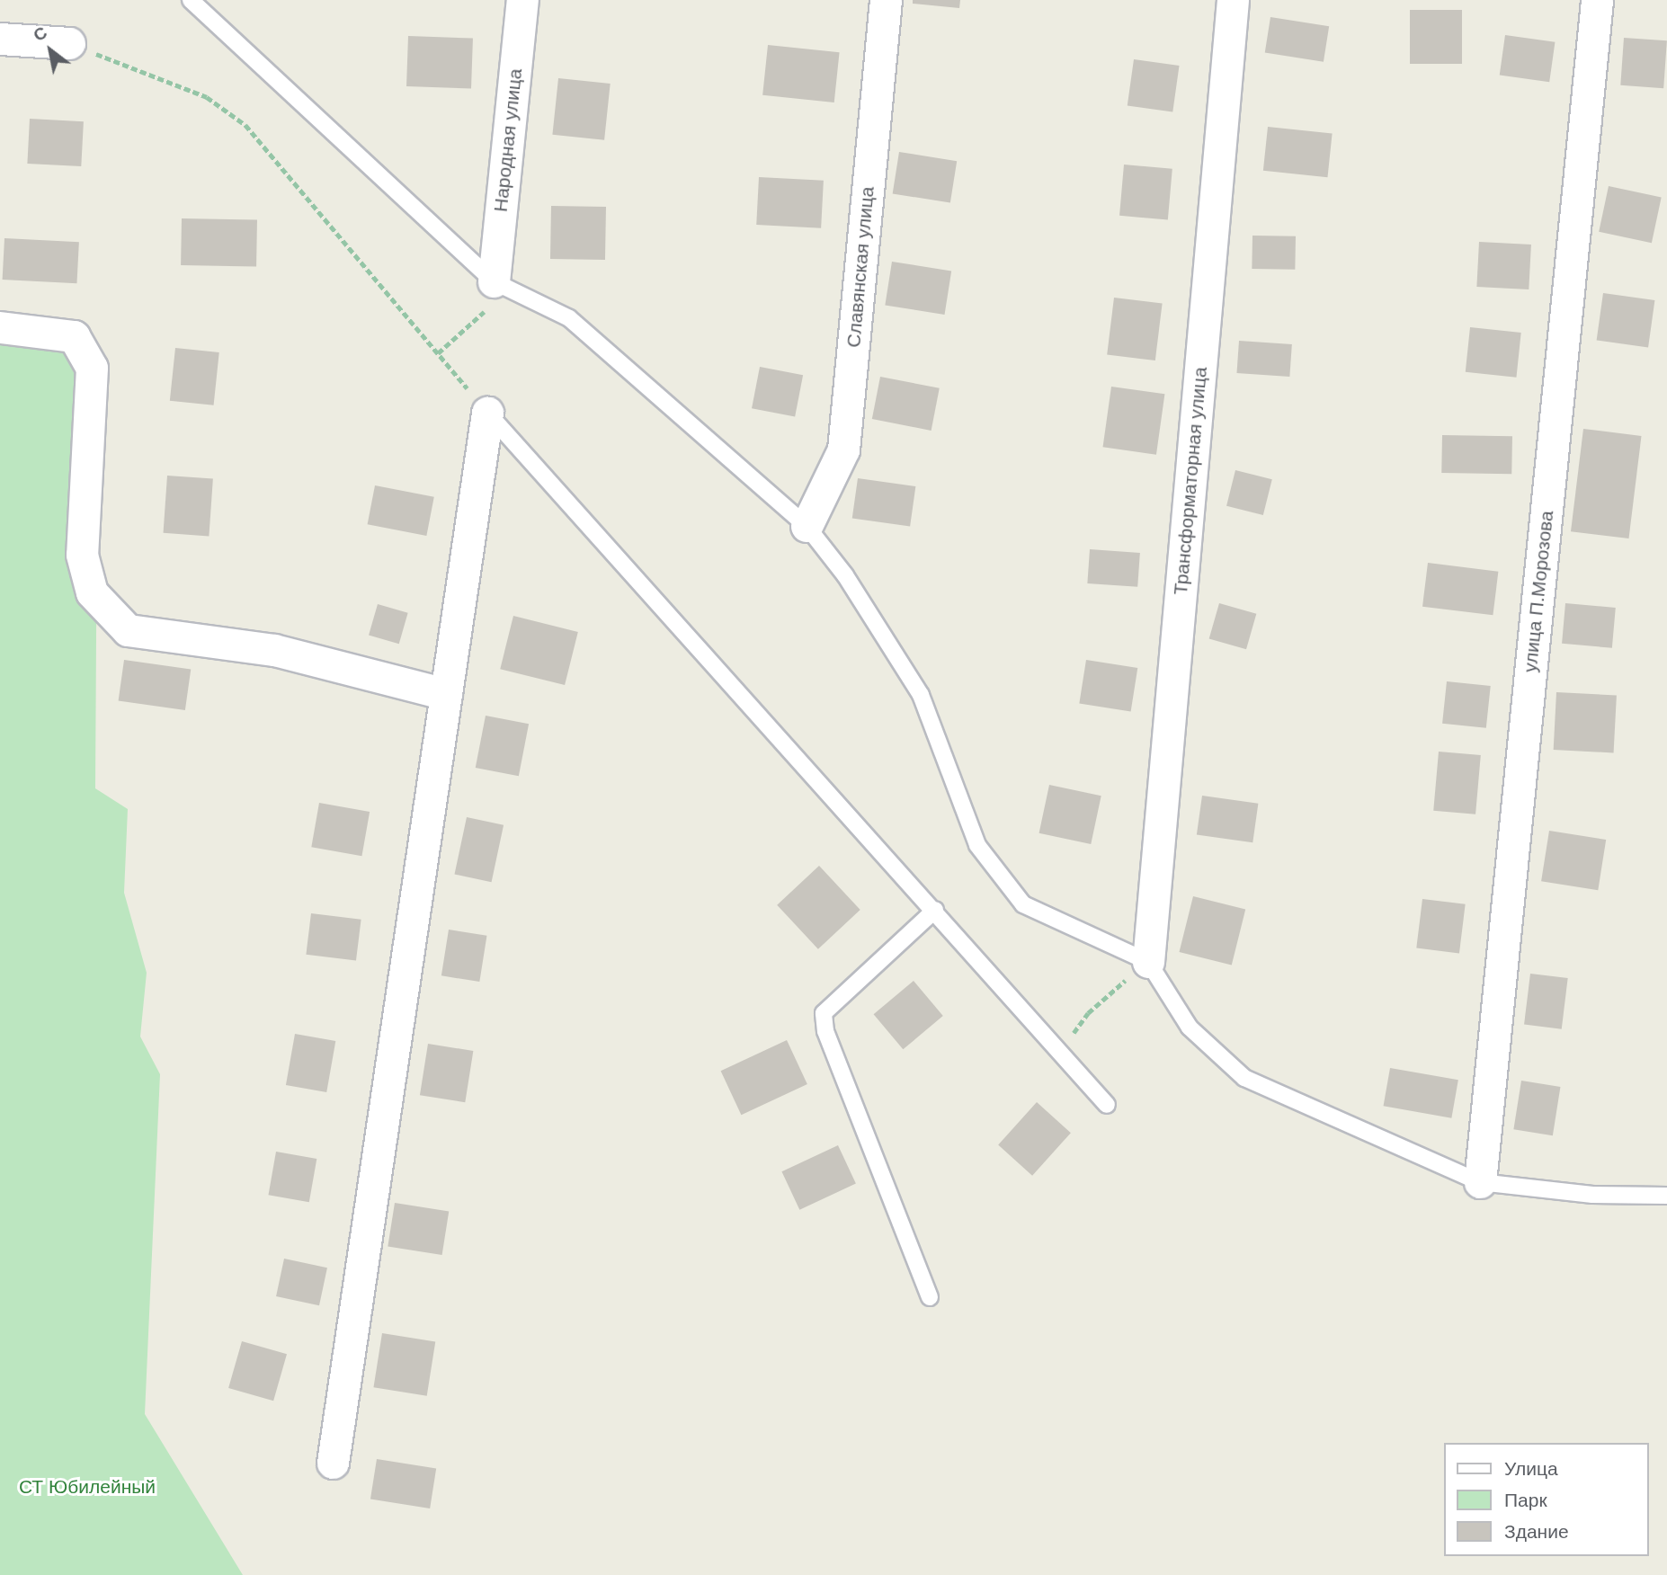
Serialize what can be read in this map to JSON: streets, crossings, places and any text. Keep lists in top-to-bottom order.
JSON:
{
  "streets": {
    "street": [
      "Народная улица",
      "Славянская улица",
      "Трансформаторная улица",
      "улица П.Морозова"
    ]
  },
  "parks": ["СТ Юбилейный"],
  "legend": ["Улица", "Парк", "Здание"],
  "north": "top left"
}
